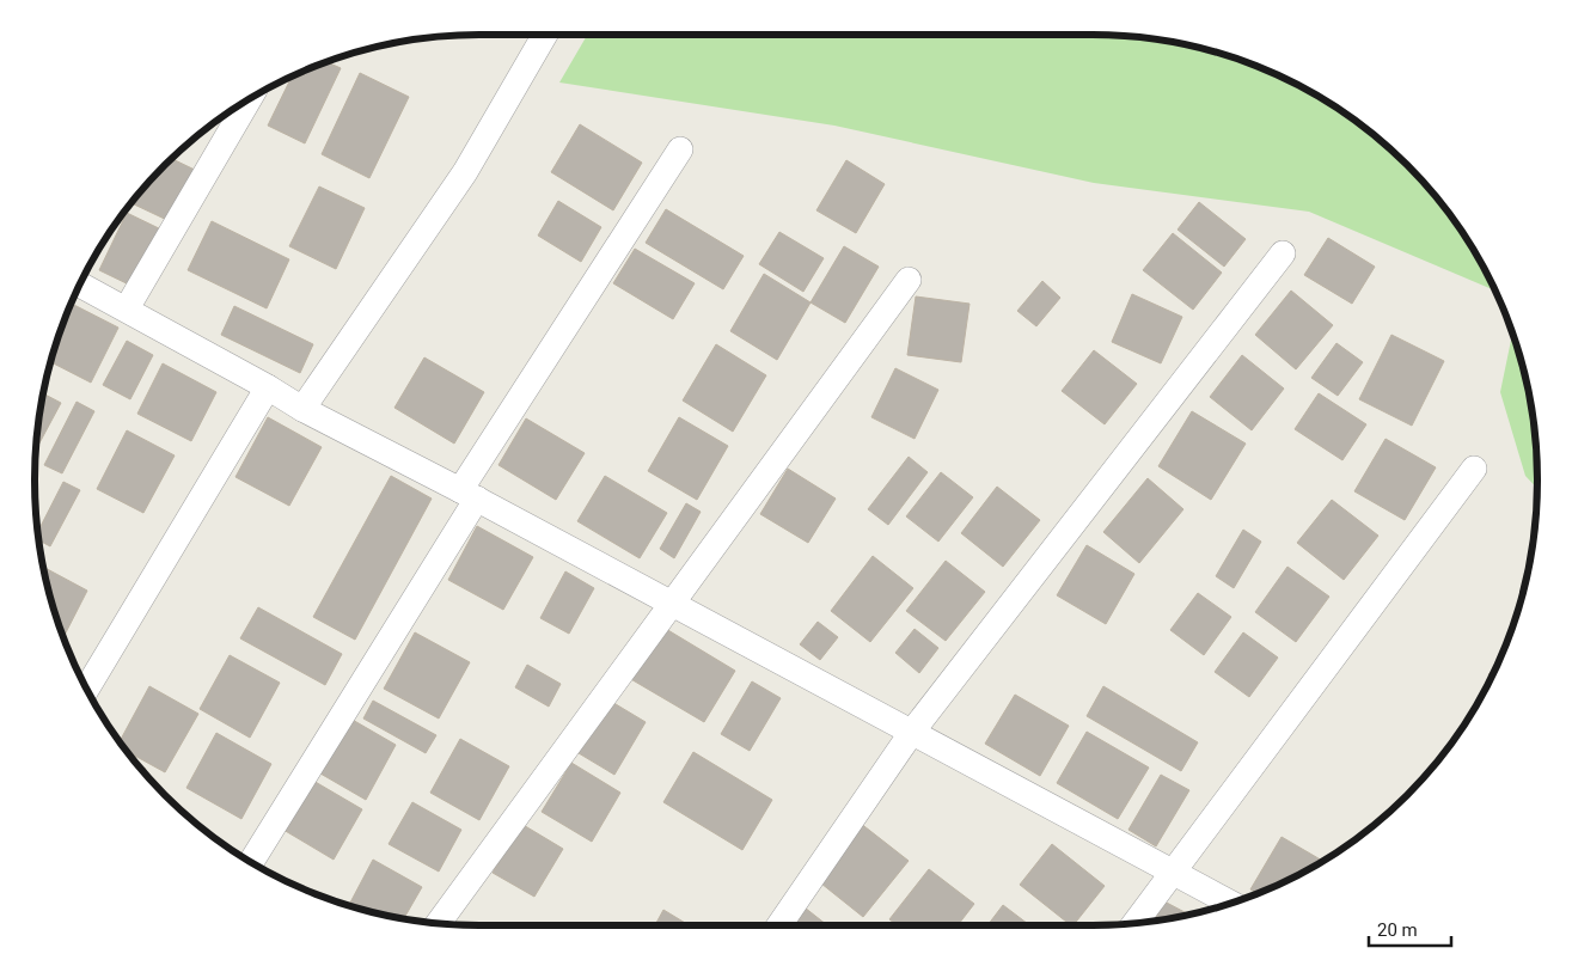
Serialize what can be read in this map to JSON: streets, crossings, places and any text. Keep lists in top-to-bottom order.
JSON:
{
  "scale_bar": "20 m"
}
